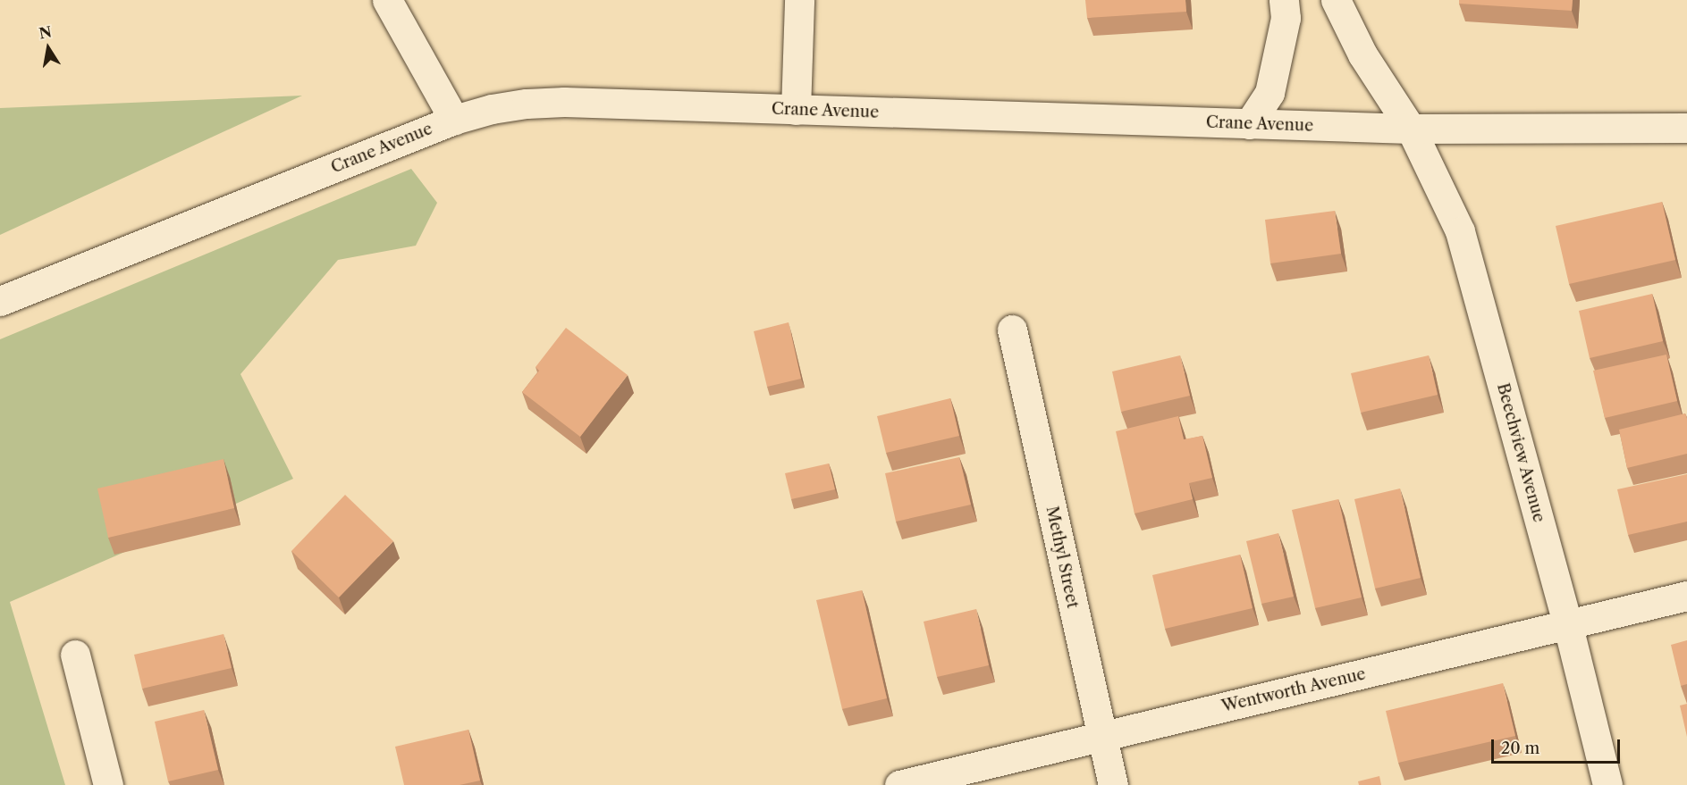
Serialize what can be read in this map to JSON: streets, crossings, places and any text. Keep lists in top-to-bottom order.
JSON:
{
  "streets": {
    "street": [
      "Crane Avenue",
      "Beechview Avenue",
      "Methyl Street",
      "Wentworth Avenue"
    ]
  },
  "crossings": [
    ["Crane Avenue", "Beechview Avenue"],
    ["Beechview Avenue", "Wentworth Avenue"],
    ["Methyl Street", "Wentworth Avenue"]
  ],
  "scale_bar": "20 m",
  "north": "top"
}
